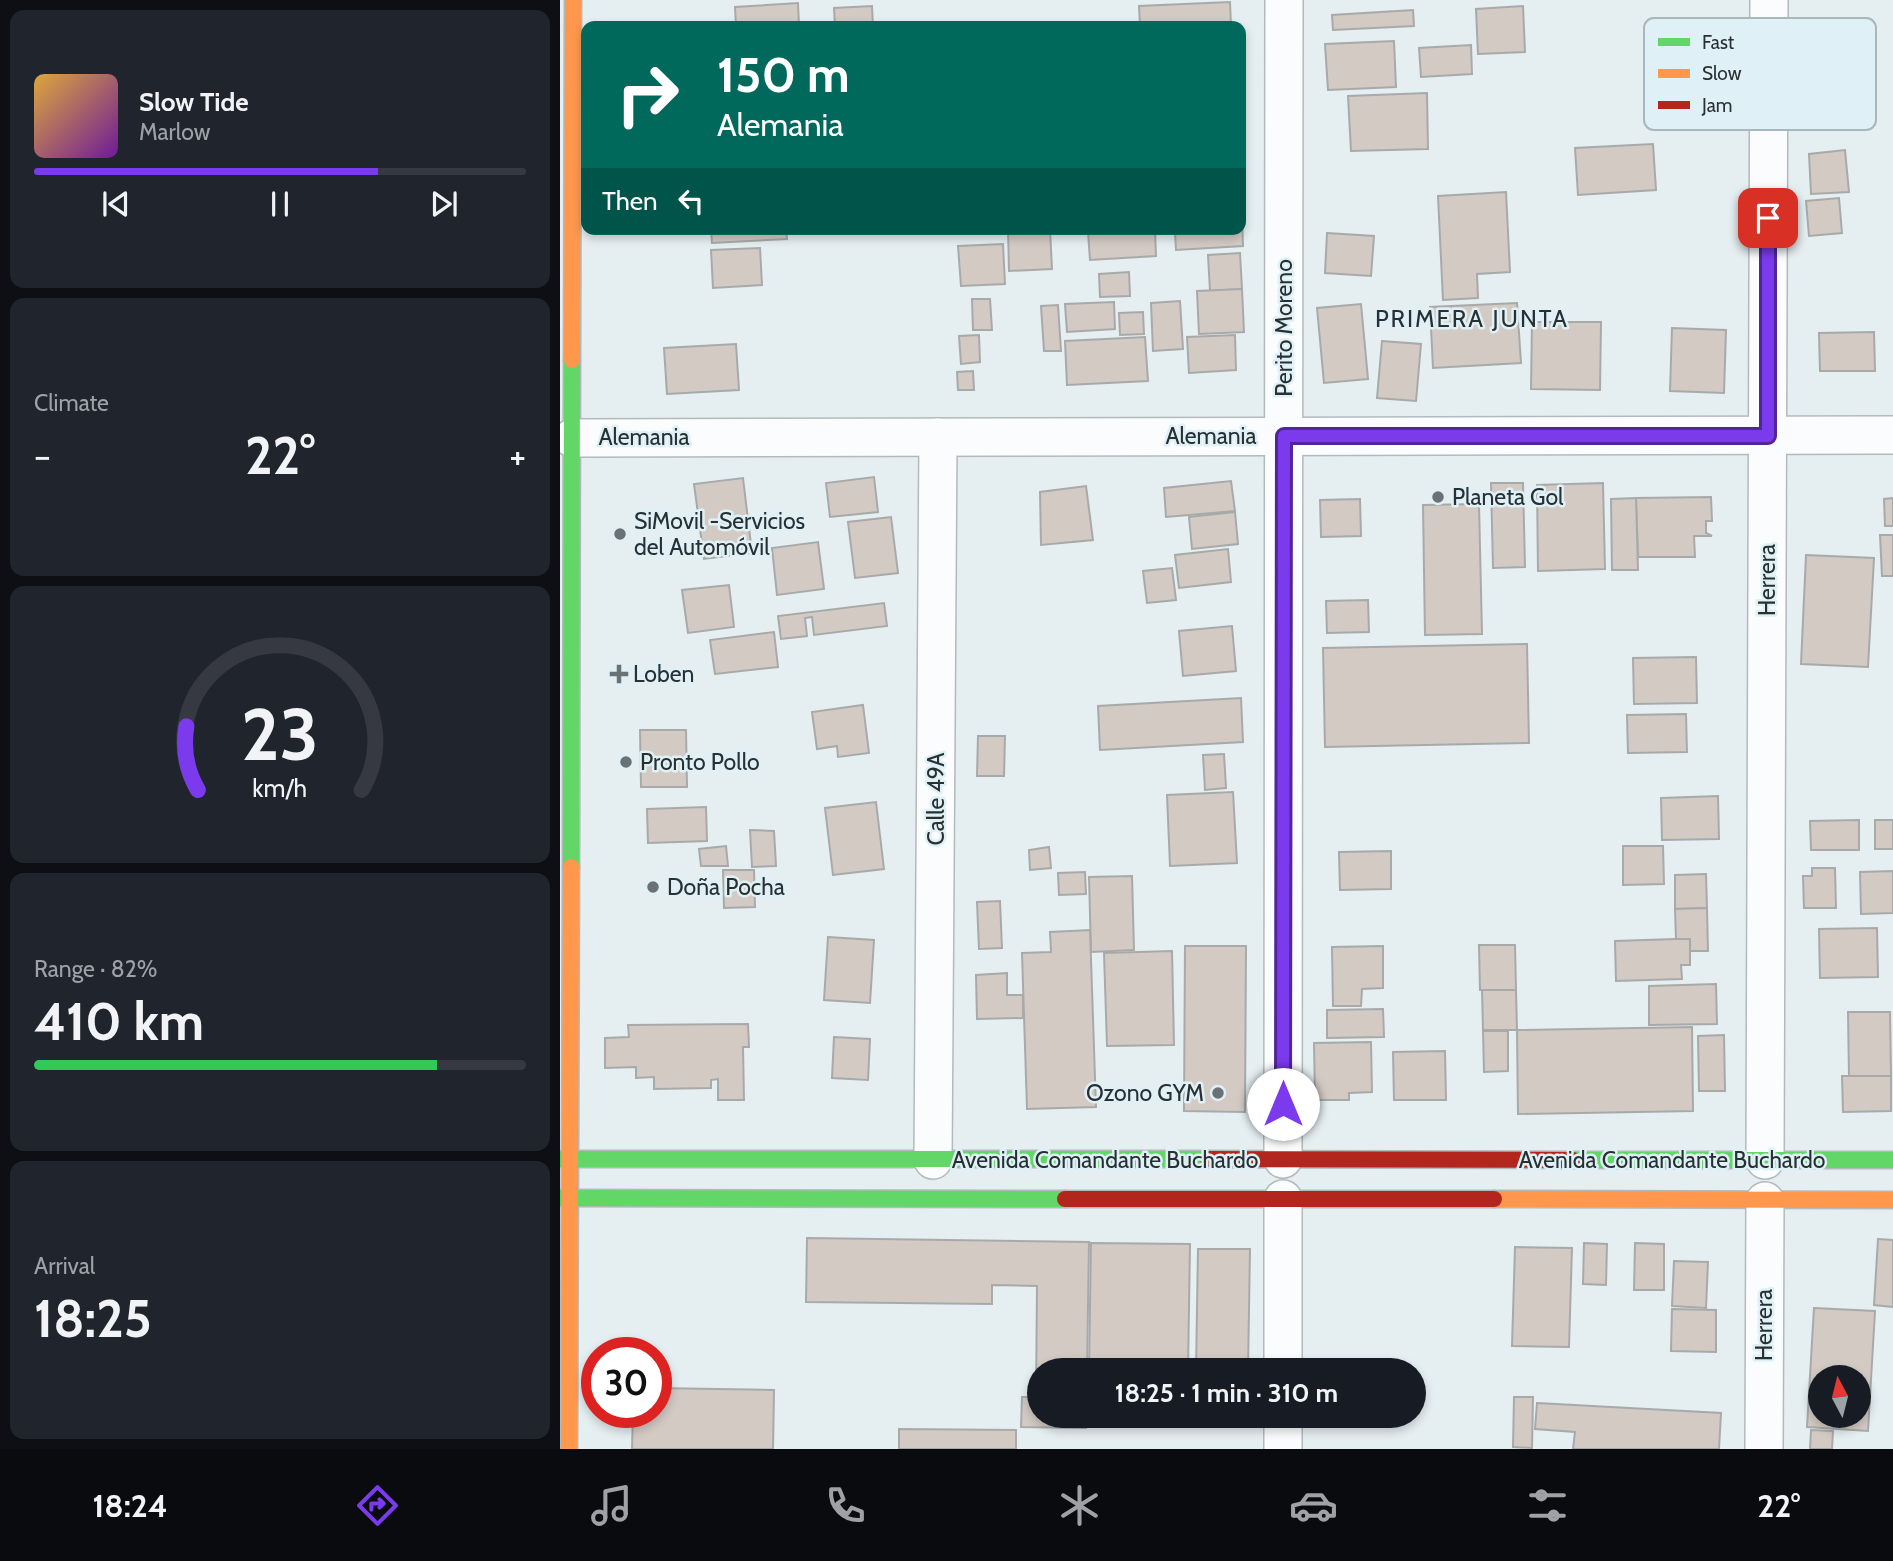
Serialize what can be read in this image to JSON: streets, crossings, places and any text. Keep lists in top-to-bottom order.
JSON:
{
  "streets": {
    "main road": ["Avenida Comandante Buchardo"],
    "street": [
      "Perito Moreno",
      "Alemania",
      "Herrera",
      "Calle 49A"
    ]
  },
  "crossings": [
    ["Perito Moreno", "Alemania"],
    ["Perito Moreno", "Avenida Comandante Buchardo"],
    ["Alemania", "Herrera"],
    ["Alemania", "Calle 49A"],
    ["Herrera", "Avenida Comandante Buchardo"],
    ["Calle 49A", "Avenida Comandante Buchardo"]
  ],
  "districts": ["PRIMERA JUNTA"],
  "places": {
    "other": [
      "Planeta Gol",
      "SiMovil -Servicios del Automóvil",
      "Pronto Pollo",
      "Doña Pocha",
      "Ozono GYM"
    ],
    "health": ["Loben"]
  },
  "legend": ["Fast", "Slow", "Jam"],
  "north": "top",
  "page": {
    "turn": ["150 m", "Alemania"],
    "song": ["Slow Tide", "Marlow"],
    "then": "Then",
    "tile": [
      "Climate",
      ["Range · 82%", "410 km"],
      ["Arrival", "18:25"]
    ],
    "heat": ["−", "22°", "+"],
    "limit": "30",
    "trip": "18:25 · 1 min · 310 m",
    "tabs": ["18:24", "22°"],
    "gauge": ["23", "km/h"]
  }
}
